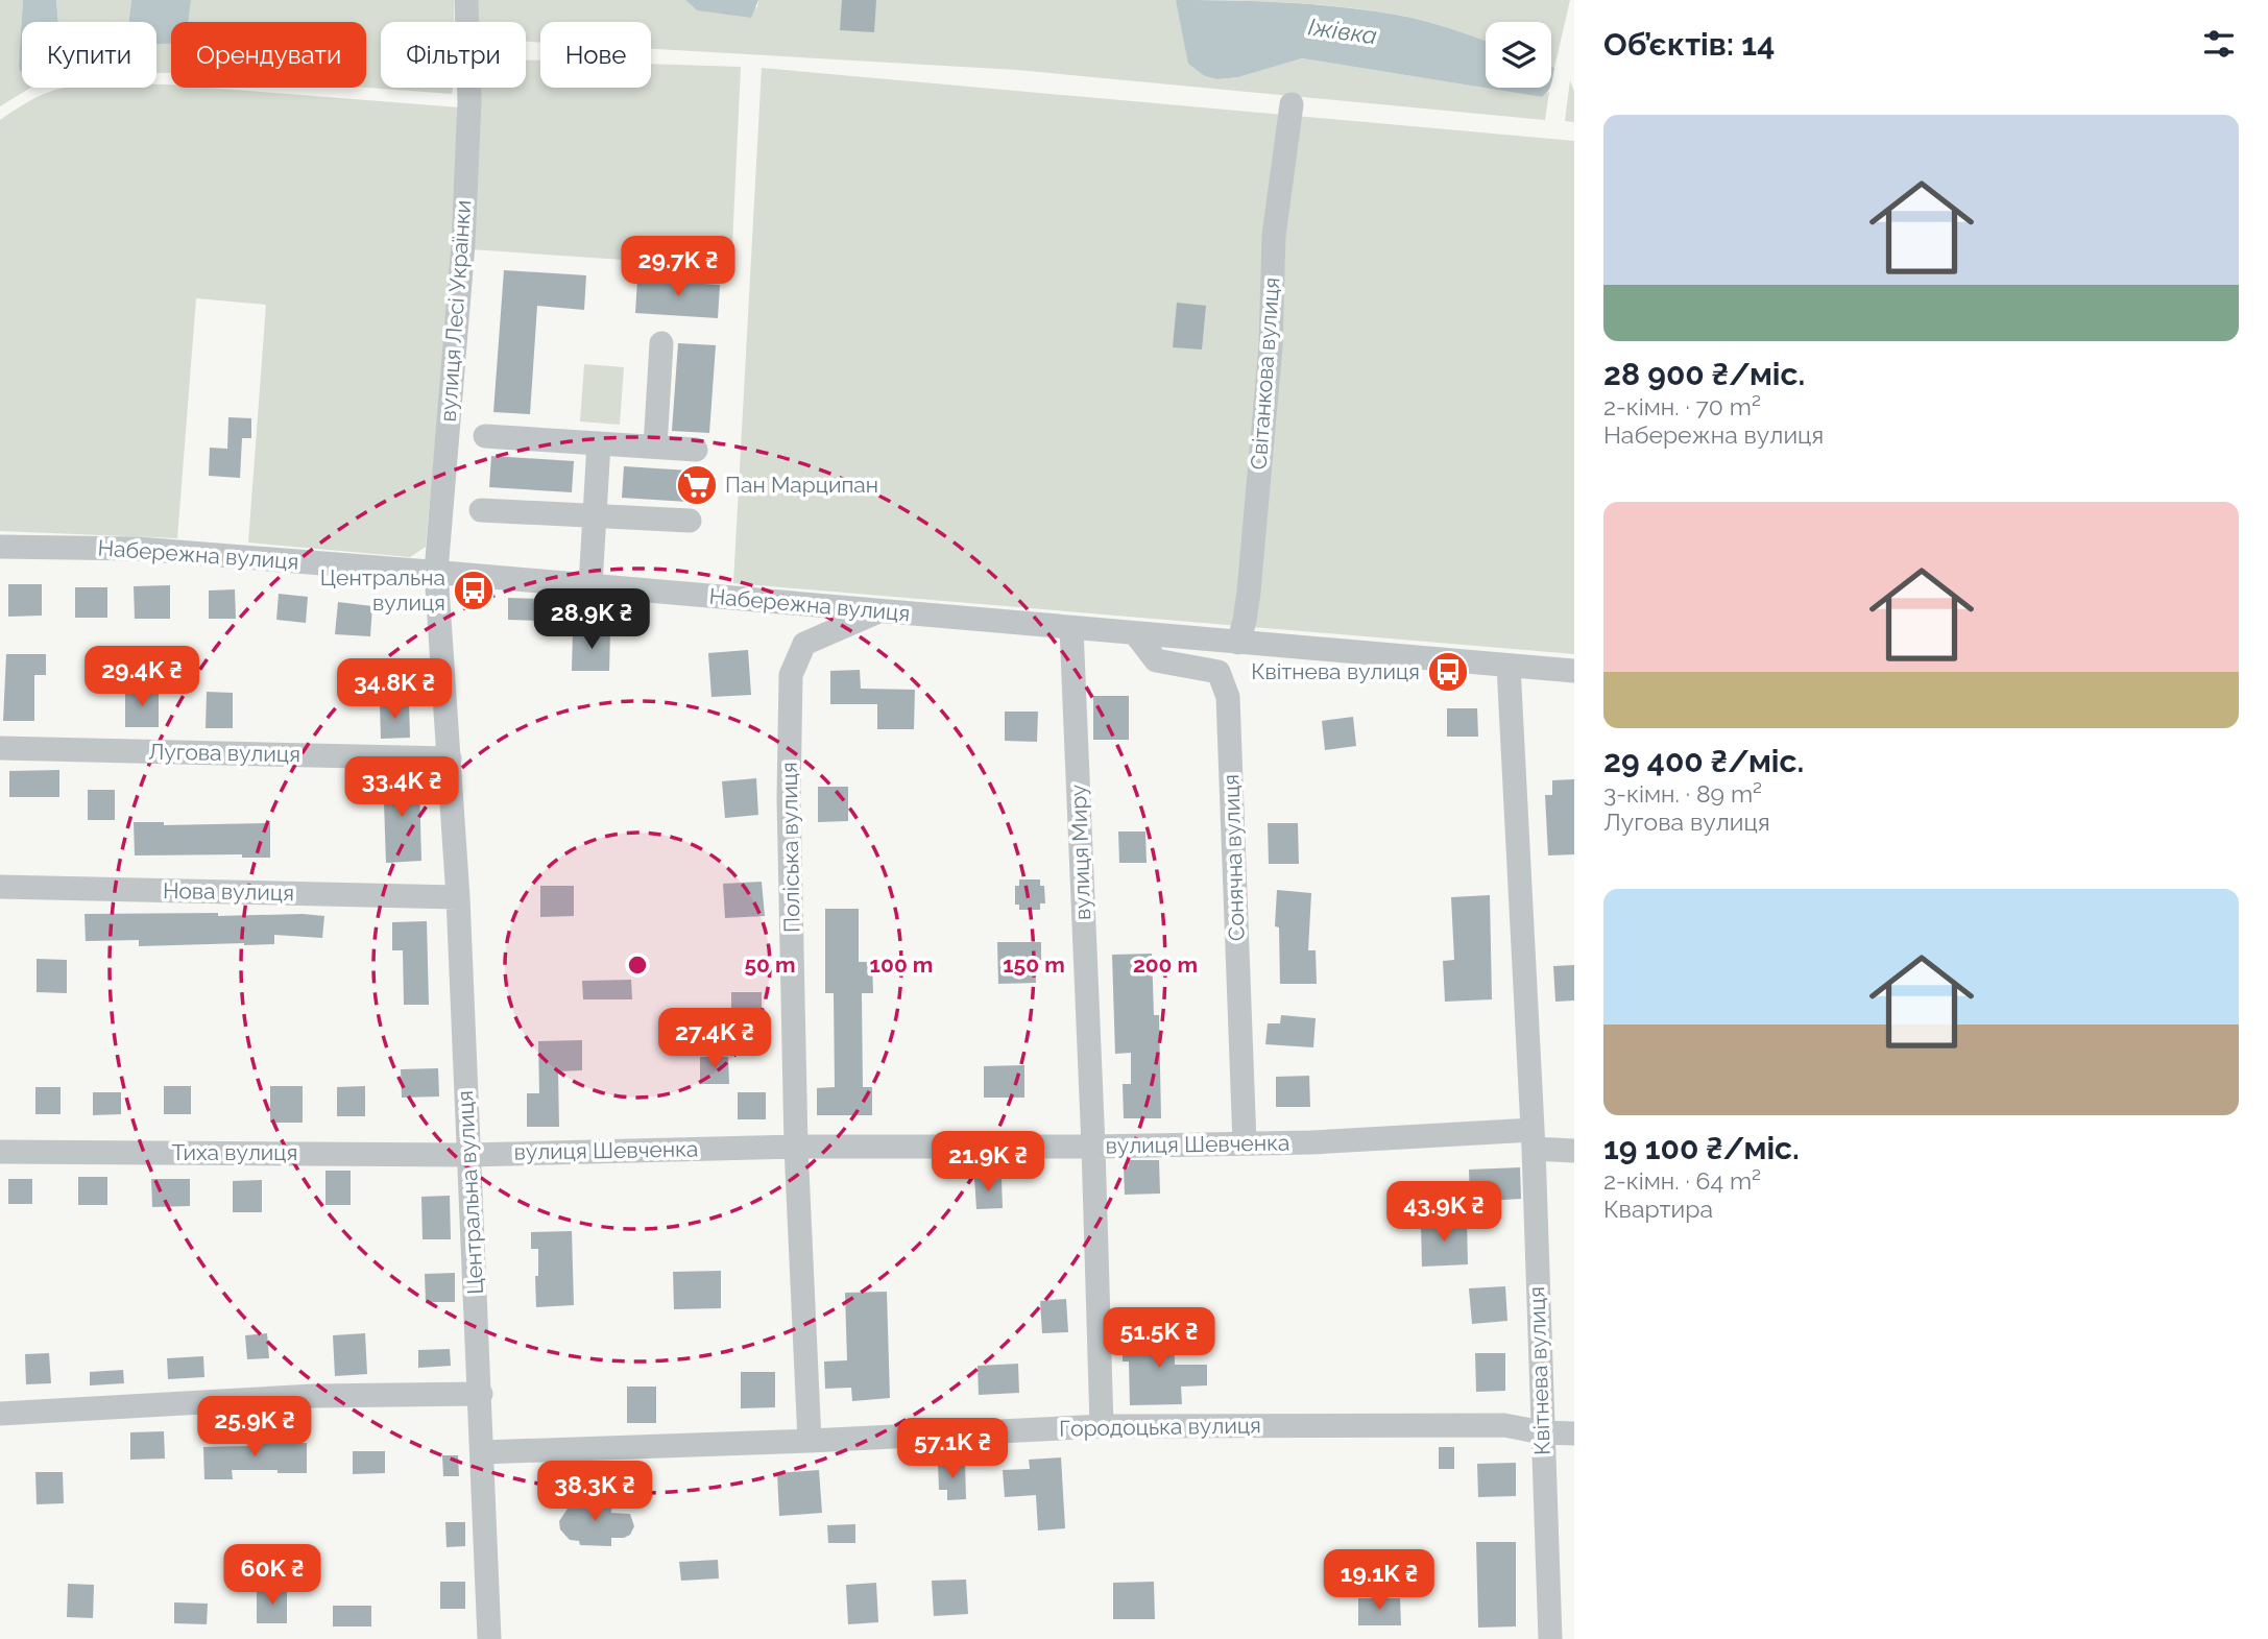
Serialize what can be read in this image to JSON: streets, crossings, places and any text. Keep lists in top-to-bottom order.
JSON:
{
  "streets": {
    "street": [
      "вулиця Лесі Українки",
      "Світанкова вулиця",
      "Набережна вулиця",
      "Лугова вулиця",
      "Поліська вулиця",
      "вулиця Миру",
      "Сонячна вулиця",
      "Нова вулиця",
      "вулиця Шевченка",
      "Тиха вулиця",
      "Центральна вулиця",
      "Квітнева вулиця",
      "Городоцька вулиця"
    ]
  },
  "crossings": [
    ["вулиця Лесі Українки", "Набережна вулиця"],
    ["вулиця Лесі Українки", "Центральна вулиця"],
    ["Світанкова вулиця", "Набережна вулиця"],
    ["Набережна вулиця", "Поліська вулиця"],
    ["Набережна вулиця", "вулиця Миру"],
    ["Набережна вулиця", "Сонячна вулиця"],
    ["Набережна вулиця", "Центральна вулиця"],
    ["Набережна вулиця", "Квітнева вулиця"],
    ["Лугова вулиця", "Центральна вулиця"],
    ["Поліська вулиця", "вулиця Шевченка"],
    ["Поліська вулиця", "Городоцька вулиця"],
    ["вулиця Миру", "вулиця Шевченка"],
    ["вулиця Миру", "Городоцька вулиця"],
    ["Сонячна вулиця", "вулиця Шевченка"],
    ["Нова вулиця", "Центральна вулиця"],
    ["вулиця Шевченка", "Тиха вулиця"],
    ["вулиця Шевченка", "Центральна вулиця"],
    ["вулиця Шевченка", "Квітнева вулиця"],
    ["Тиха вулиця", "Центральна вулиця"],
    ["Центральна вулиця", "Городоцька вулиця"],
    ["Квітнева вулиця", "Городоцька вулиця"]
  ],
  "water": ["Іжівка"],
  "places": {
    "supermarket": ["Пан Марципан"],
    "bus stop": ["Центральна вулиця", "Квітнева вулиця"]
  },
  "page": {
    "heading": "Об’єктів: 14",
    "chip": [
      "Купити",
      "Орендувати",
      "Фільтри",
      "Нове"
    ],
    "list": [
      {
        "name": "28 900 ₴/міс.",
        "note": "2-кімн. · 70 m² · Набережна вулиця"
      },
      {
        "name": "29 400 ₴/міс.",
        "note": "3-кімн. · 89 m² · Лугова вулиця"
      },
      {
        "name": "19 100 ₴/міс.",
        "note": "2-кімн. · 64 m² · Квартира"
      }
    ],
    "price": [
      "29.7K ₴",
      "28.9K ₴",
      "29.4K ₴",
      "34.8K ₴",
      "33.4K ₴",
      "27.4K ₴",
      "21.9K ₴",
      "43.9K ₴",
      "51.5K ₴",
      "25.9K ₴",
      "57.1K ₴",
      "38.3K ₴",
      "60K ₴",
      "19.1K ₴"
    ]
  },
  "rings": [
    "50 m",
    "100 m",
    "150 m",
    "200 m"
  ]
}
